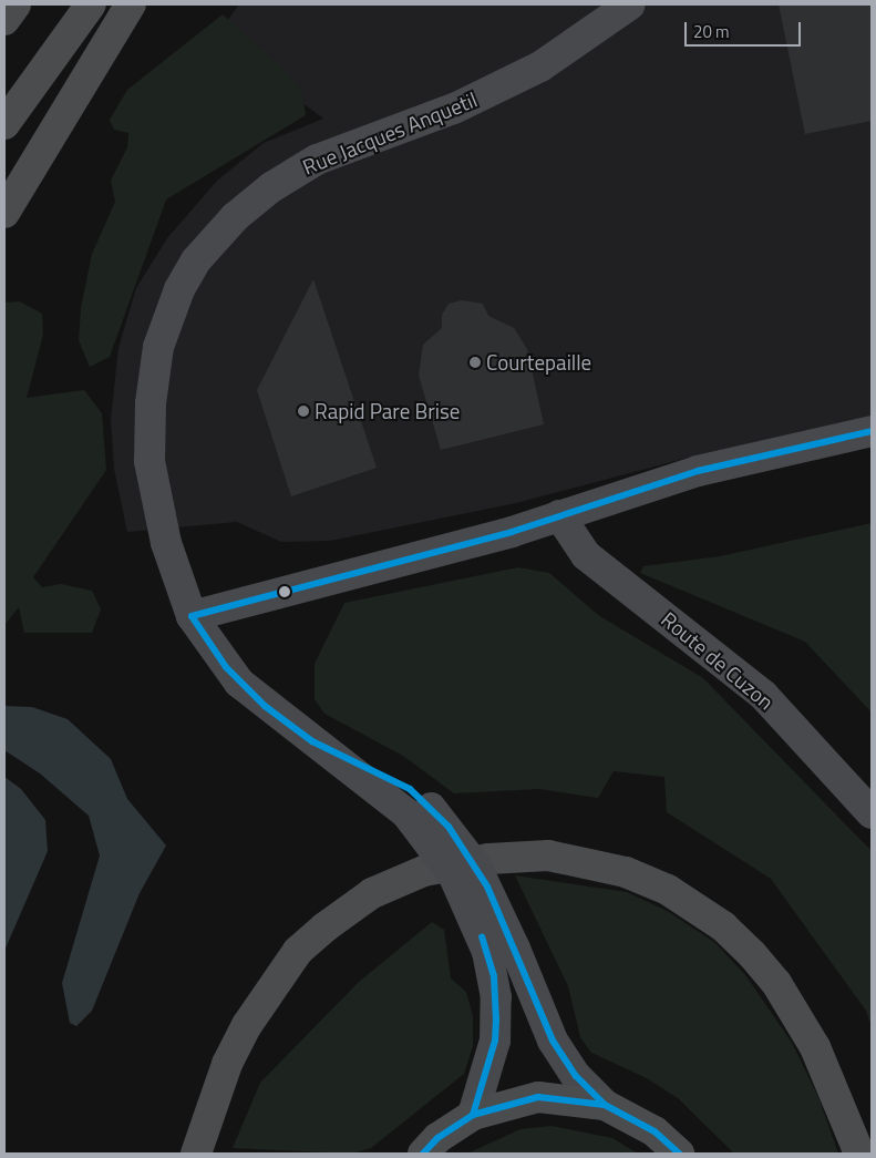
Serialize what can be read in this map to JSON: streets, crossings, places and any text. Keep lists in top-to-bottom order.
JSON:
{
  "streets": {
    "street": ["Rue Jacques Anquetil", "Route de Cuzon"]
  },
  "places": ["Courtepaille", "Rapid Pare Brise"],
  "scale_bar": "20 m"
}
